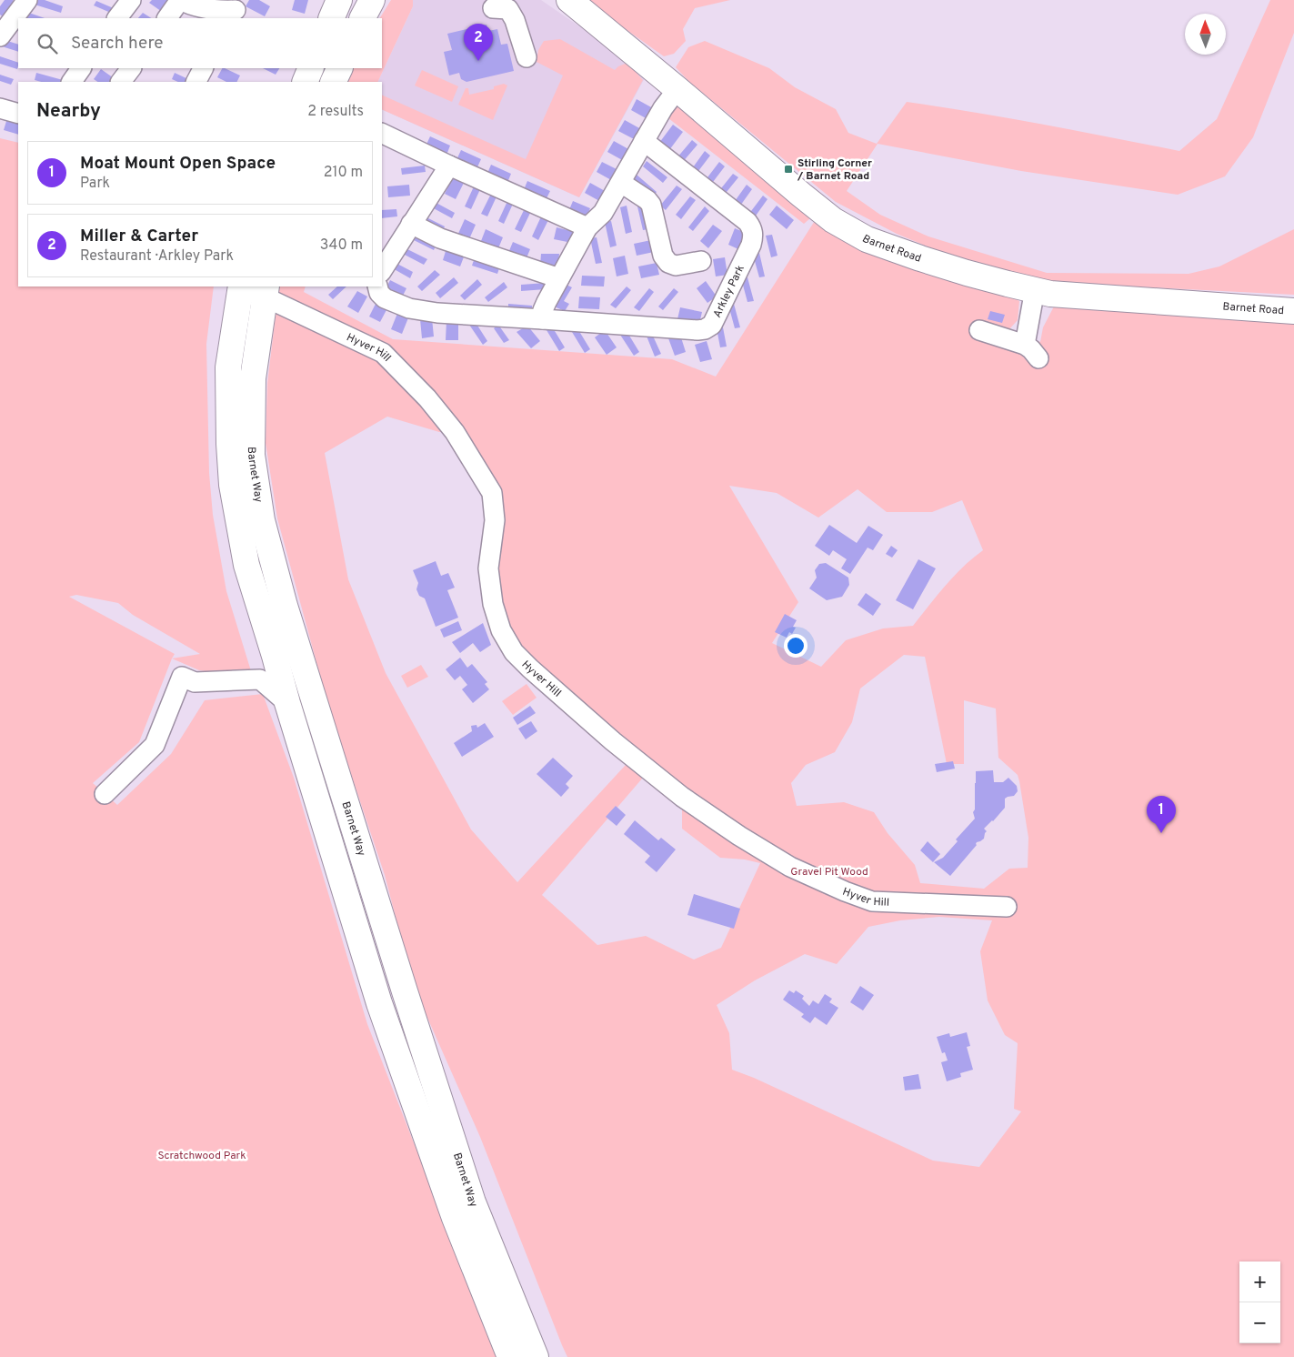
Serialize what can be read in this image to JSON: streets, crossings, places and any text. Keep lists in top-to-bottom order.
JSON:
{
  "streets": {
    "main road": ["Barnet Road", "Barnet Way"],
    "street": ["Arkley Park", "Hyver Hill"]
  },
  "crossings": [
    ["Hyver Hill", "Barnet Way"]
  ],
  "parks": ["Gravel Pit Wood", "Scratchwood Park"],
  "places": {
    "transit": ["Stirling Corner / Barnet Road"]
  },
  "north": "top",
  "page": {
    "search": "Search here",
    "pins": ["2", "1"],
    "heading": ["Nearby", "2 results"],
    "list": [
      {
        "mark": "1",
        "name": "Moat Mount Open Space",
        "note": "Park",
        "value": "210 m"
      },
      {
        "mark": "2",
        "name": "Miller & Carter",
        "note": "Restaurant · Arkley Park",
        "value": "340 m"
      }
    ],
    "map_buttons": ["+", "−"]
  }
}
